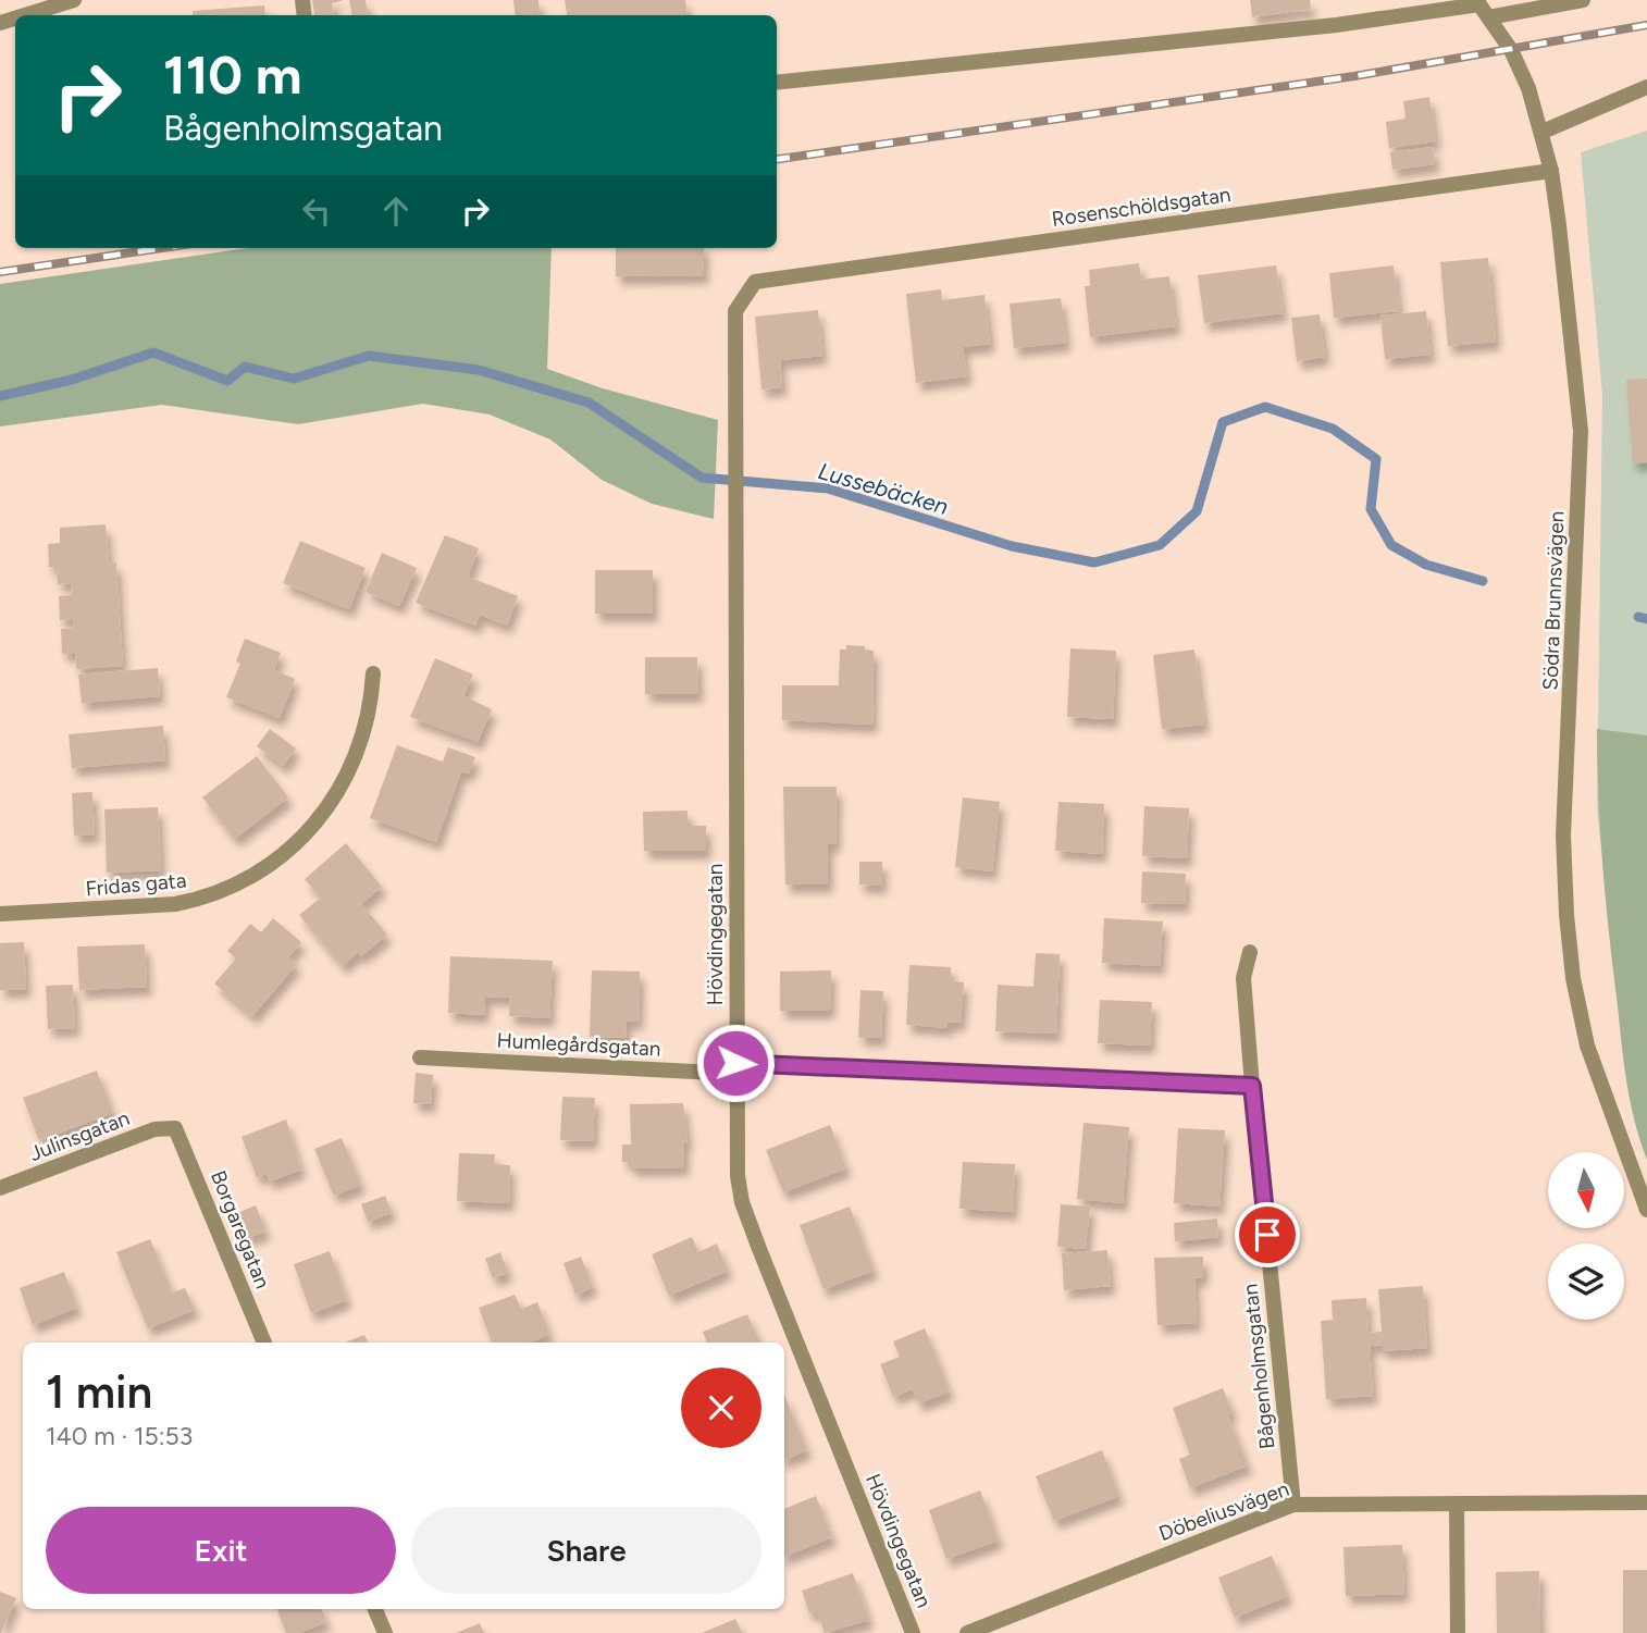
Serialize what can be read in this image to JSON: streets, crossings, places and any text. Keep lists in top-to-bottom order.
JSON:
{
  "streets": {
    "street": [
      "Rosenschöldsgatan",
      "Södra Brunnsvägen",
      "Fridas gata",
      "Hövdingegatan",
      "Humlegårdsgatan",
      "Julinsgatan",
      "Borgaregatan",
      "Bågenholmsgatan",
      "Döbeliusvägen"
    ]
  },
  "crossings": [
    ["Rosenschöldsgatan", "Södra Brunnsvägen"],
    ["Rosenschöldsgatan", "Hövdingegatan"],
    ["Hövdingegatan", "Humlegårdsgatan"],
    ["Humlegårdsgatan", "Bågenholmsgatan"],
    ["Julinsgatan", "Borgaregatan"],
    ["Bågenholmsgatan", "Döbeliusvägen"]
  ],
  "water": ["Lussebäcken"],
  "north": "bottom",
  "page": {
    "turn": ["110 m", "Bågenholmsgatan"],
    "heading": ["1 min", "140 m · 15:53"],
    "buttons": ["Exit", "Share"]
  }
}
